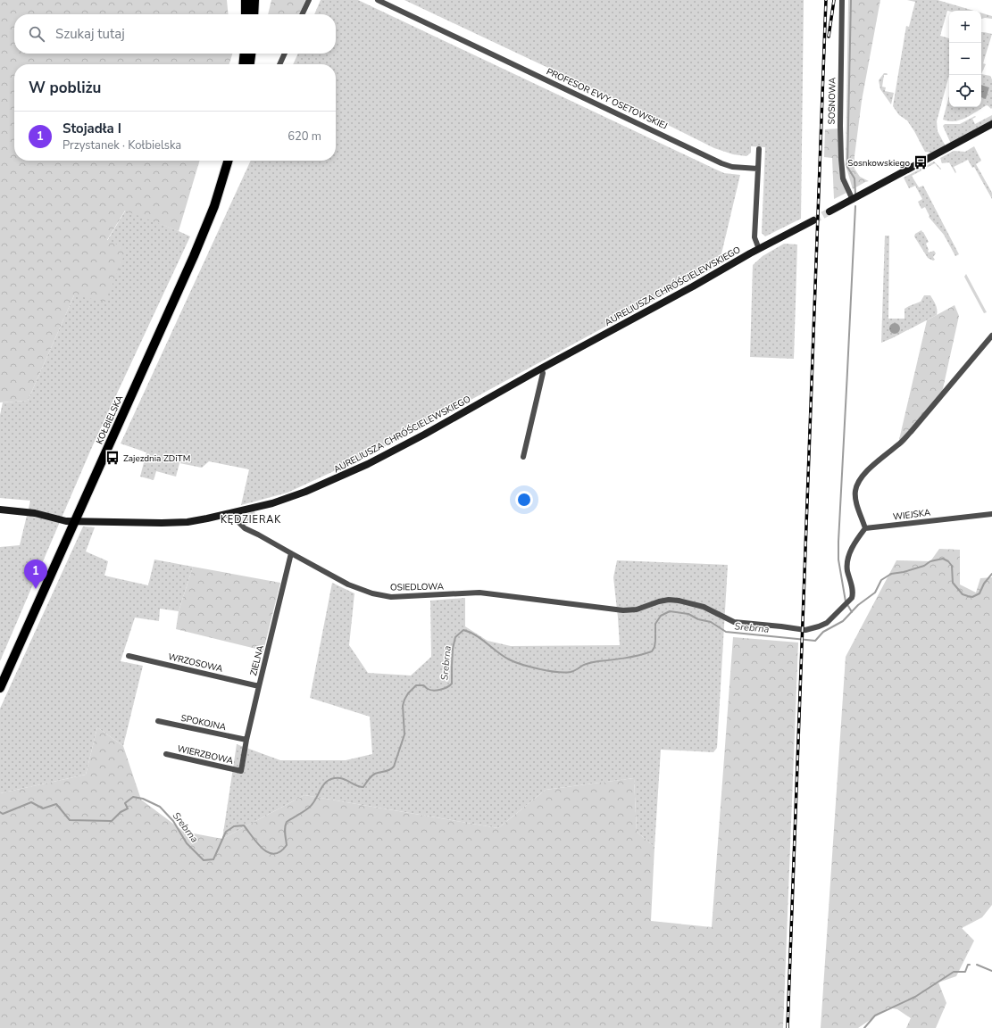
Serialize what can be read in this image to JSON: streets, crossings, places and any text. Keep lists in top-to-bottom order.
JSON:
{
  "streets": {
    "main road": ["KOŁBIELSKA"],
    "street": [
      "PROFESOR EWY OSETOWSKIEJ",
      "SOSNOWA",
      "AURELIUSZA CHRÓŚCIELEWSKIEGO",
      "WIEJSKA",
      "OSIEDLOWA",
      "ZIELNA",
      "WRZOSOWA",
      "SPOKOJNA",
      "WIERZBOWA"
    ]
  },
  "crossings": [
    ["AURELIUSZA CHRÓŚCIELEWSKIEGO", "KOŁBIELSKA"],
    ["AURELIUSZA CHRÓŚCIELEWSKIEGO", "OSIEDLOWA"],
    ["WIEJSKA", "OSIEDLOWA"],
    ["OSIEDLOWA", "ZIELNA"],
    ["ZIELNA", "WRZOSOWA"],
    ["ZIELNA", "SPOKOJNA"],
    ["ZIELNA", "WIERZBOWA"]
  ],
  "districts": ["KĘDZIERAK"],
  "water": ["Srebrna"],
  "places": {
    "bus stop": ["Sosnkowskiego", "Zajezdnia ZDiTM"]
  },
  "page": {
    "map_buttons": ["+", "−"],
    "search": "Szukaj tutaj",
    "heading": "W pobliżu",
    "list": [
      {
        "mark": "1",
        "name": "Stojadła I",
        "note": "Przystanek · Kołbielska",
        "value": "620 m"
      }
    ],
    "pins": "1"
  }
}
